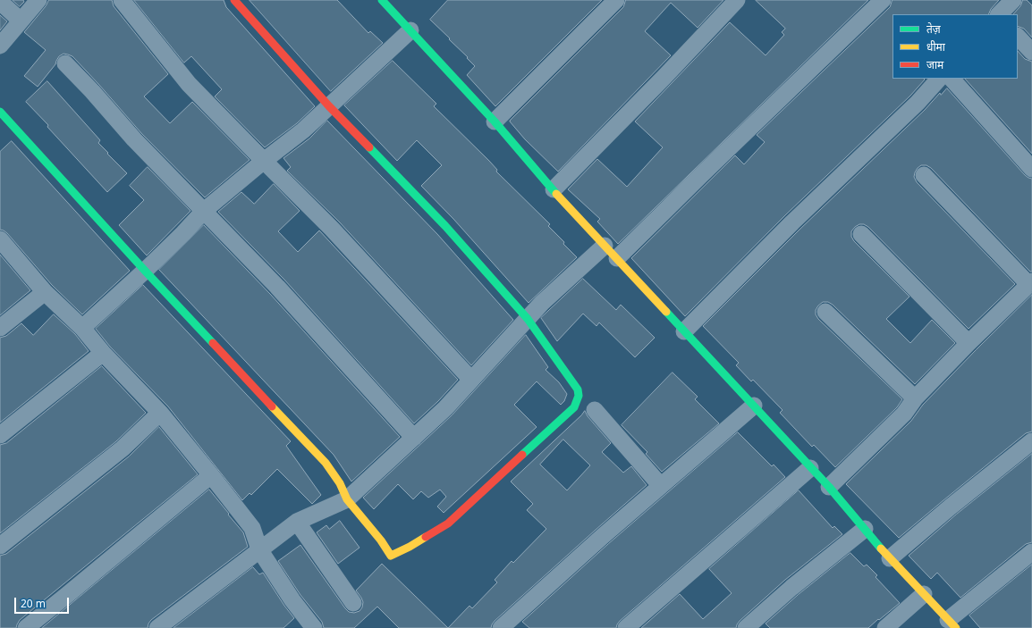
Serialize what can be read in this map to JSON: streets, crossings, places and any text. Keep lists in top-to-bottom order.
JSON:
{
  "legend": ["तेज़", "धीमा", "जाम"],
  "scale_bar": "20 m"
}
